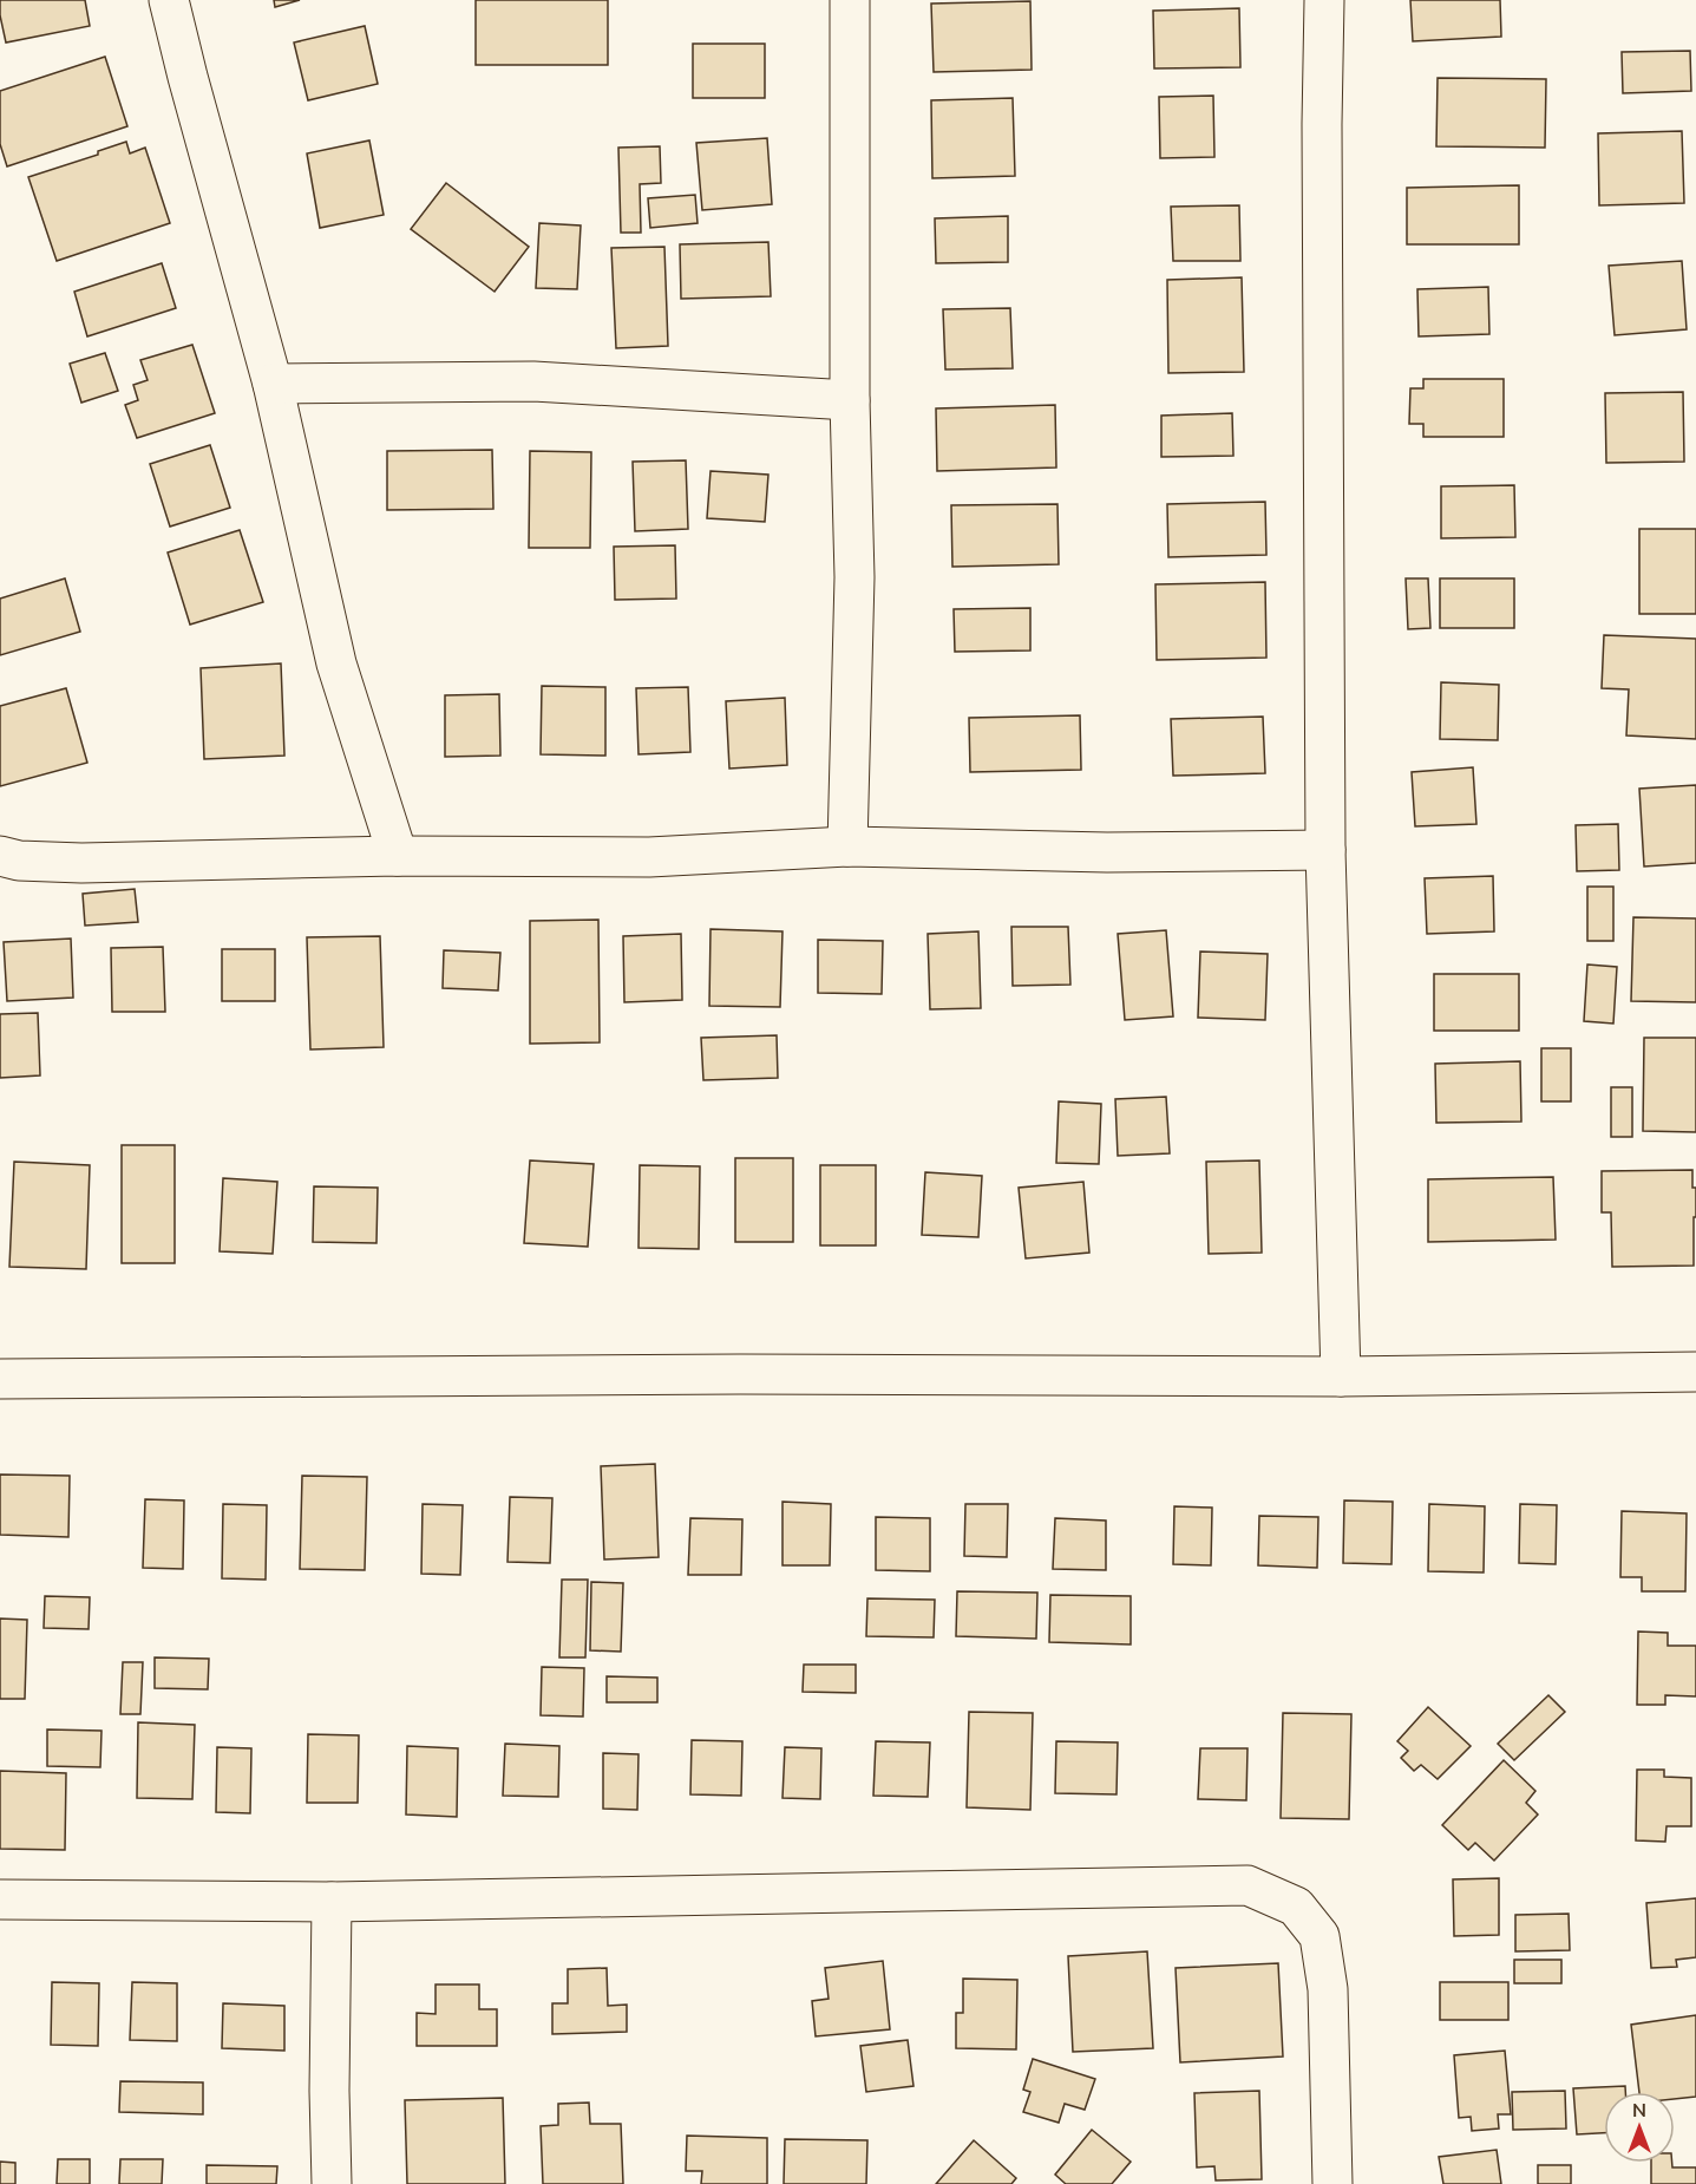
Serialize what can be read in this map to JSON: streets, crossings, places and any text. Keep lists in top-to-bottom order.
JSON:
{
  "north": "top"
}
